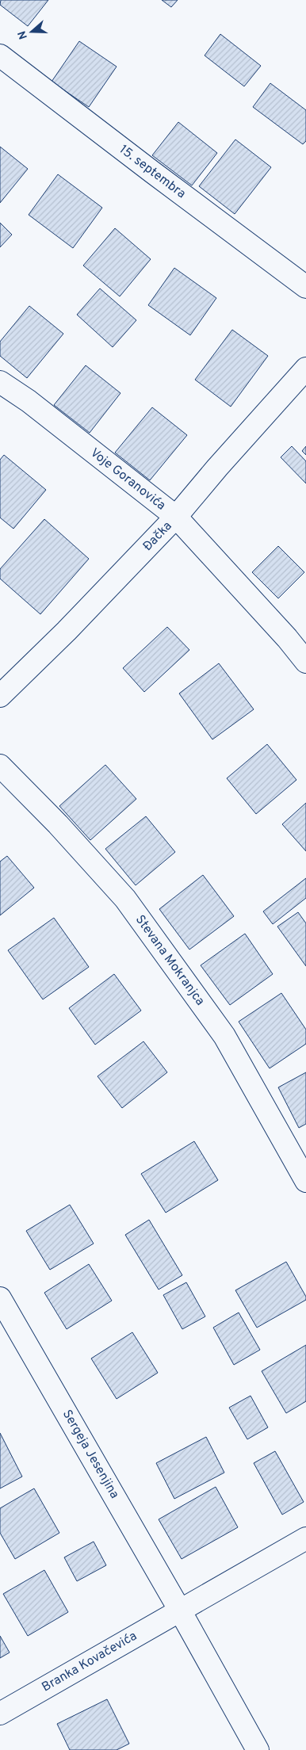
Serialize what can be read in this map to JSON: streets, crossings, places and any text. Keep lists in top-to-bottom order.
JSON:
{
  "streets": {
    "street": [
      "15. septembra",
      "Voje Goranovića",
      "Đačka",
      "Stevana Mokranjca",
      "Sergeja Jesenjina",
      "Branka Kovačevića"
    ]
  },
  "crossings": [
    ["Voje Goranovića", "Đačka"],
    ["Sergeja Jesenjina", "Branka Kovačevića"]
  ],
  "north": "left"
}
